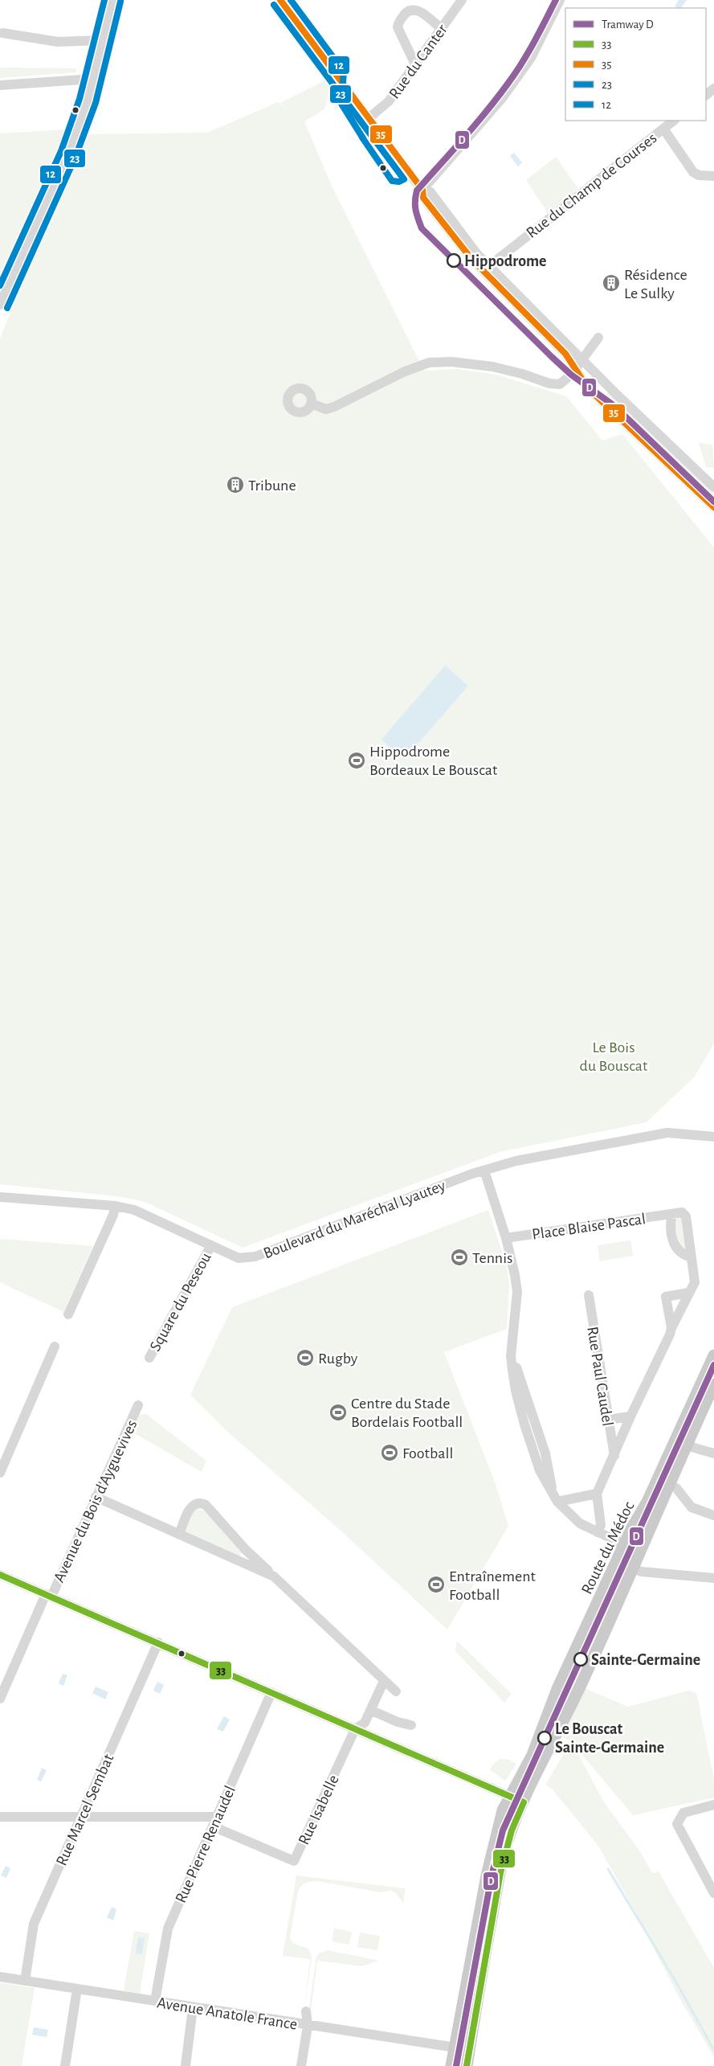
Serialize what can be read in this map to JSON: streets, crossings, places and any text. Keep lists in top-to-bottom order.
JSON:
{
  "streets": {
    "main road": ["Route du Médoc"],
    "street": [
      "Rue du Canter",
      "Rue du Champ de Courses",
      "Boulevard du Maréchal Lyautey",
      "Place Blaise Pascal",
      "Square du Peseou",
      "Rue Paul Caudel",
      "Avenue du Bois d'Ayguevives",
      "Rue Marcel Sembat",
      "Rue Isabelle",
      "Rue Pierre Renaudel",
      "Avenue Anatole France"
    ]
  },
  "crossings": [
    ["Boulevard du Maréchal Lyautey", "Square du Peseou"],
    ["Route du Médoc", "Avenue Anatole France"],
    ["Rue Marcel Sembat", "Avenue Anatole France"],
    ["Rue Isabelle", "Rue Pierre Renaudel"],
    ["Rue Pierre Renaudel", "Avenue Anatole France"]
  ],
  "parks": ["Le Bois du Bouscat"],
  "places": {
    "other": ["Hippodrome", "Sainte-Germaine", "Le Bouscat Sainte-Germaine"],
    "building": ["Résidence Le Sulky", "Tribune"],
    "sports": [
      "Hippodrome Bordeaux Le Bouscat",
      "Tennis",
      "Rugby",
      "Centre du Stade Bordelais Football",
      "Football",
      "Entraînement Football"
    ]
  },
  "lines": [
    "tram line D",
    "transit line 35",
    "transit line 12",
    "transit line 23",
    "transit line 33"
  ],
  "legend": [
    "Tramway D",
    "33",
    "35",
    "23",
    "12"
  ]
}
